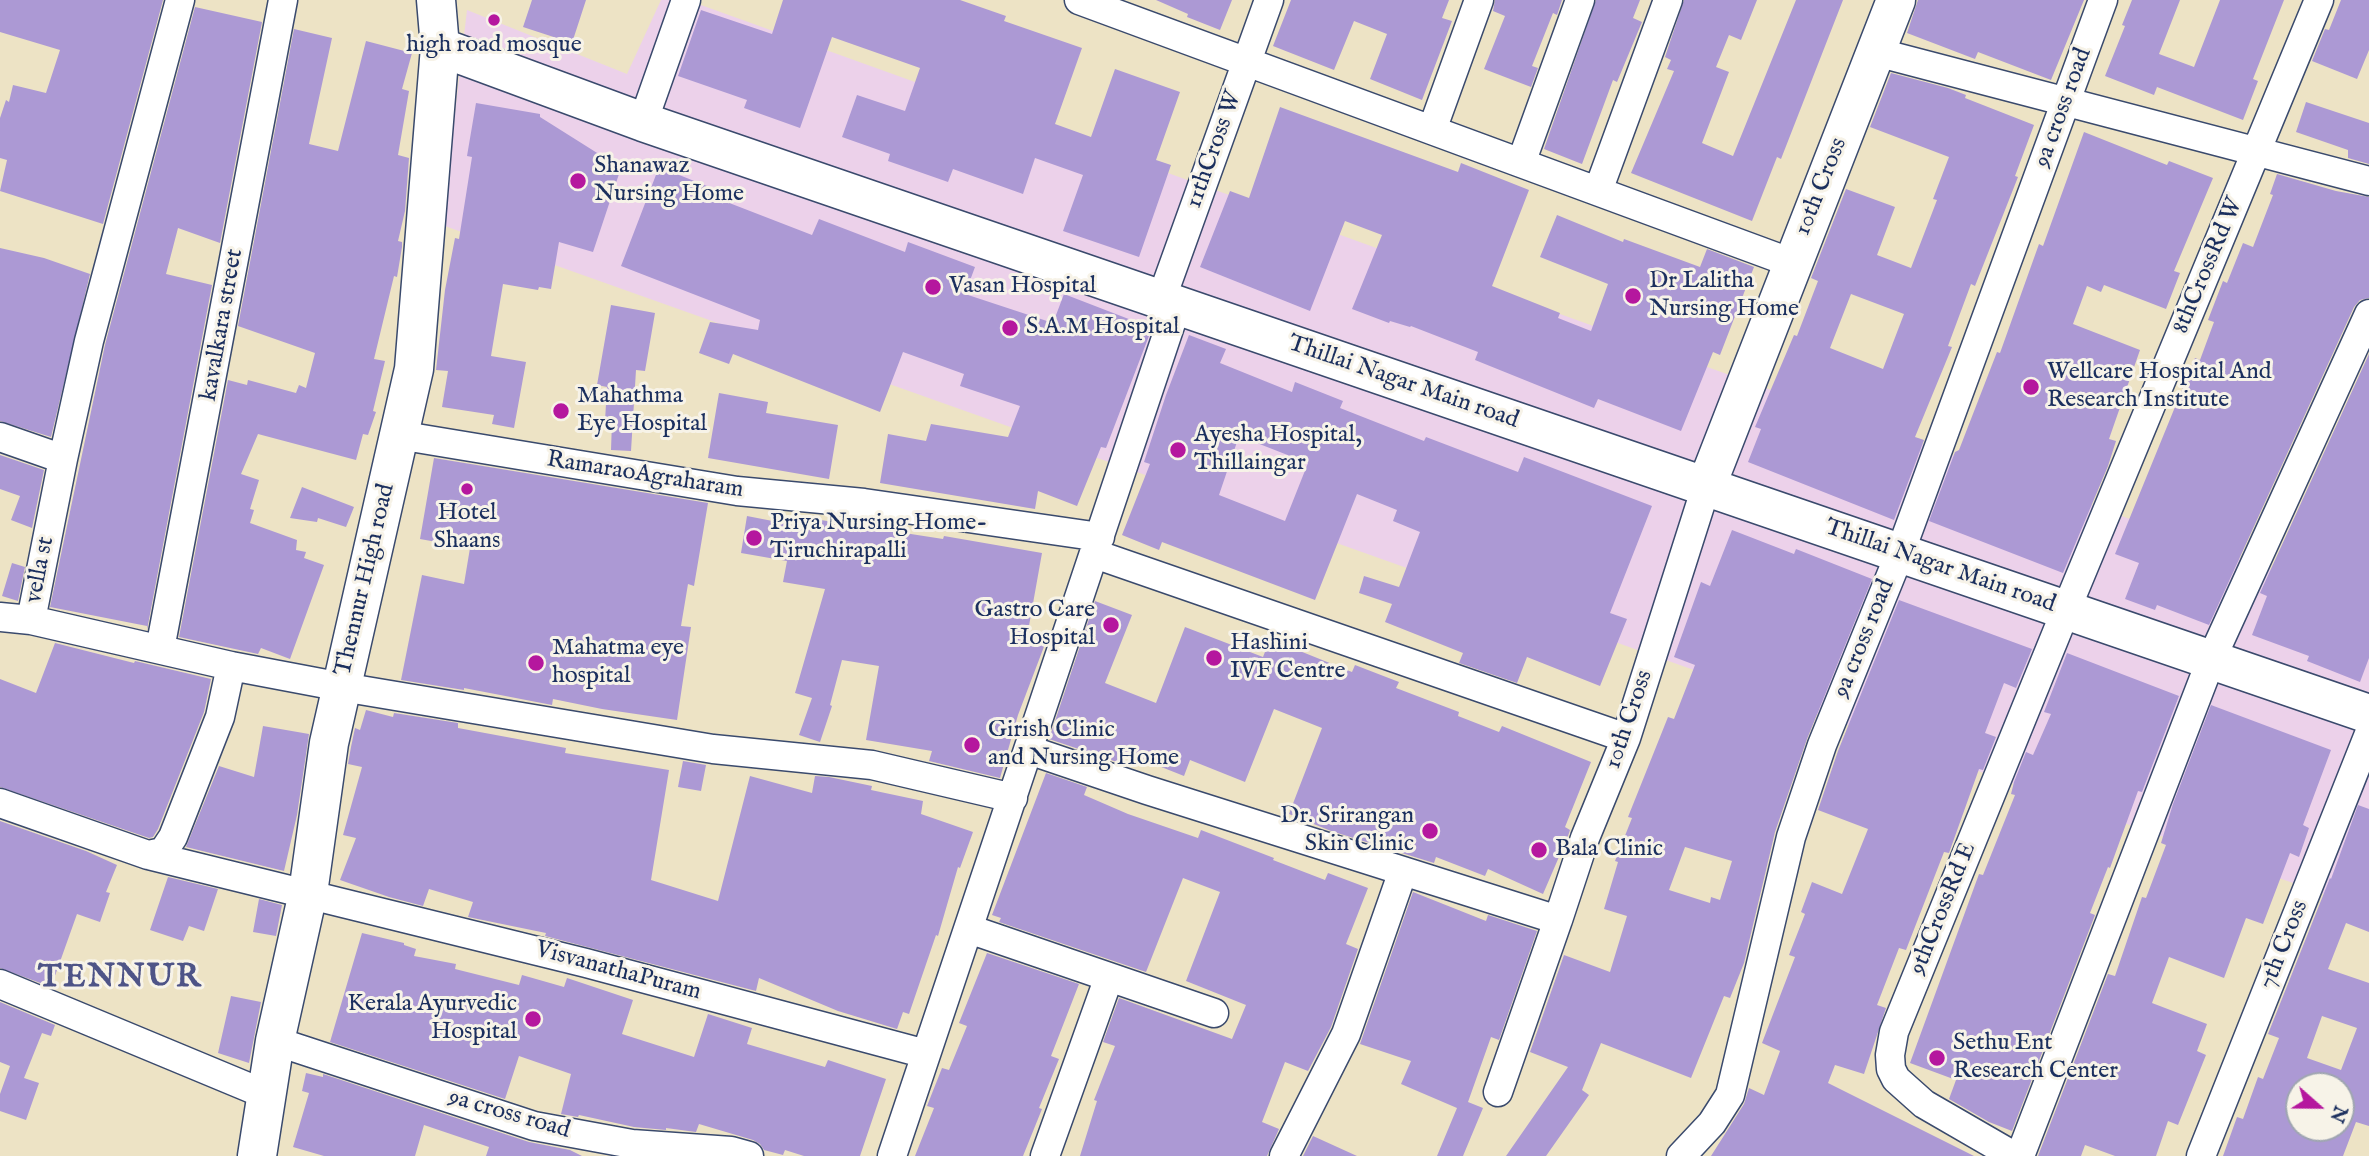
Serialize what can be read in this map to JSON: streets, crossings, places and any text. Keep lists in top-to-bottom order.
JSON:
{
  "streets": {
    "street": [
      "9a cross road",
      "11thCross W",
      "10th Cross",
      "8thCrossRd W",
      "kavalkara street",
      "Thillai Nagar Main road",
      "RamaraoAgraharam",
      "vella st",
      "Thennur High road",
      "9thCrossRd E",
      "7th Cross",
      "VisvanathaPuram"
    ]
  },
  "crossings": [
    ["9a cross road", "Thillai Nagar Main road"],
    ["9a cross road", "Thennur High road"],
    ["11thCross W", "Thillai Nagar Main road"],
    ["11thCross W", "RamaraoAgraharam"],
    ["11thCross W", "vella st"],
    ["11thCross W", "VisvanathaPuram"],
    ["10th Cross", "Thillai Nagar Main road"],
    ["10th Cross", "RamaraoAgraharam"],
    ["8thCrossRd W", "Thillai Nagar Main road"],
    ["8thCrossRd W", "9thCrossRd E"],
    ["kavalkara street", "vella st"],
    ["Thillai Nagar Main road", "Thennur High road"],
    ["Thillai Nagar Main road", "9thCrossRd E"],
    ["RamaraoAgraharam", "Thennur High road"],
    ["vella st", "Thennur High road"],
    ["Thennur High road", "VisvanathaPuram"]
  ],
  "districts": ["TENNUR"],
  "places": [
    "high road mosque",
    "Shanawaz Nursing Home",
    "Vasan Hospital",
    "Dr Lalitha Nursing Home",
    "S.A.M Hospital",
    "Wellcare Hospital And Research Institute",
    "Mahathma Eye Hospital",
    "Ayesha Hospital, Thillaingar",
    "Hotel Shaans",
    "Priya Nursing Home- Tiruchirapalli",
    "Gastro Care Hospital",
    "Hashini IVF Centre",
    "Mahatma eye hospital",
    "Girish Clinic and Nursing Home",
    "Dr. Srirangan Skin Clinic",
    "Bala Clinic",
    "Kerala Ayurvedic Hospital",
    "Sethu Ent Research Center"
  ],
  "north": "right"
}
